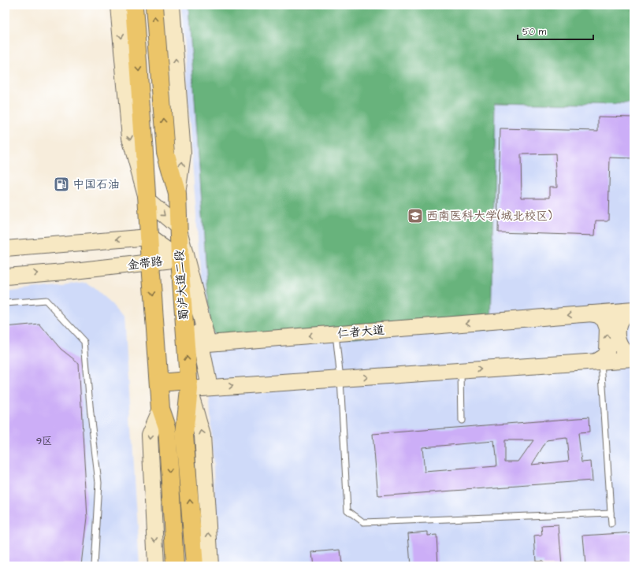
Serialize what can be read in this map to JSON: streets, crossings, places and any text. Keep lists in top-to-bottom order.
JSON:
{
  "streets": {
    "highway": ["蜀泸大道二段"],
    "street": ["金带路", "仁者大道"]
  },
  "crossings": [
    ["金带路", "蜀泸大道二段"],
    ["蜀泸大道二段", "仁者大道"]
  ],
  "places": {
    "fuel station": ["中国石油"],
    "school or university": ["西南医科大学(城北校区)"]
  },
  "house_numbers": ["9区"],
  "scale_bar": "50 m"
}
